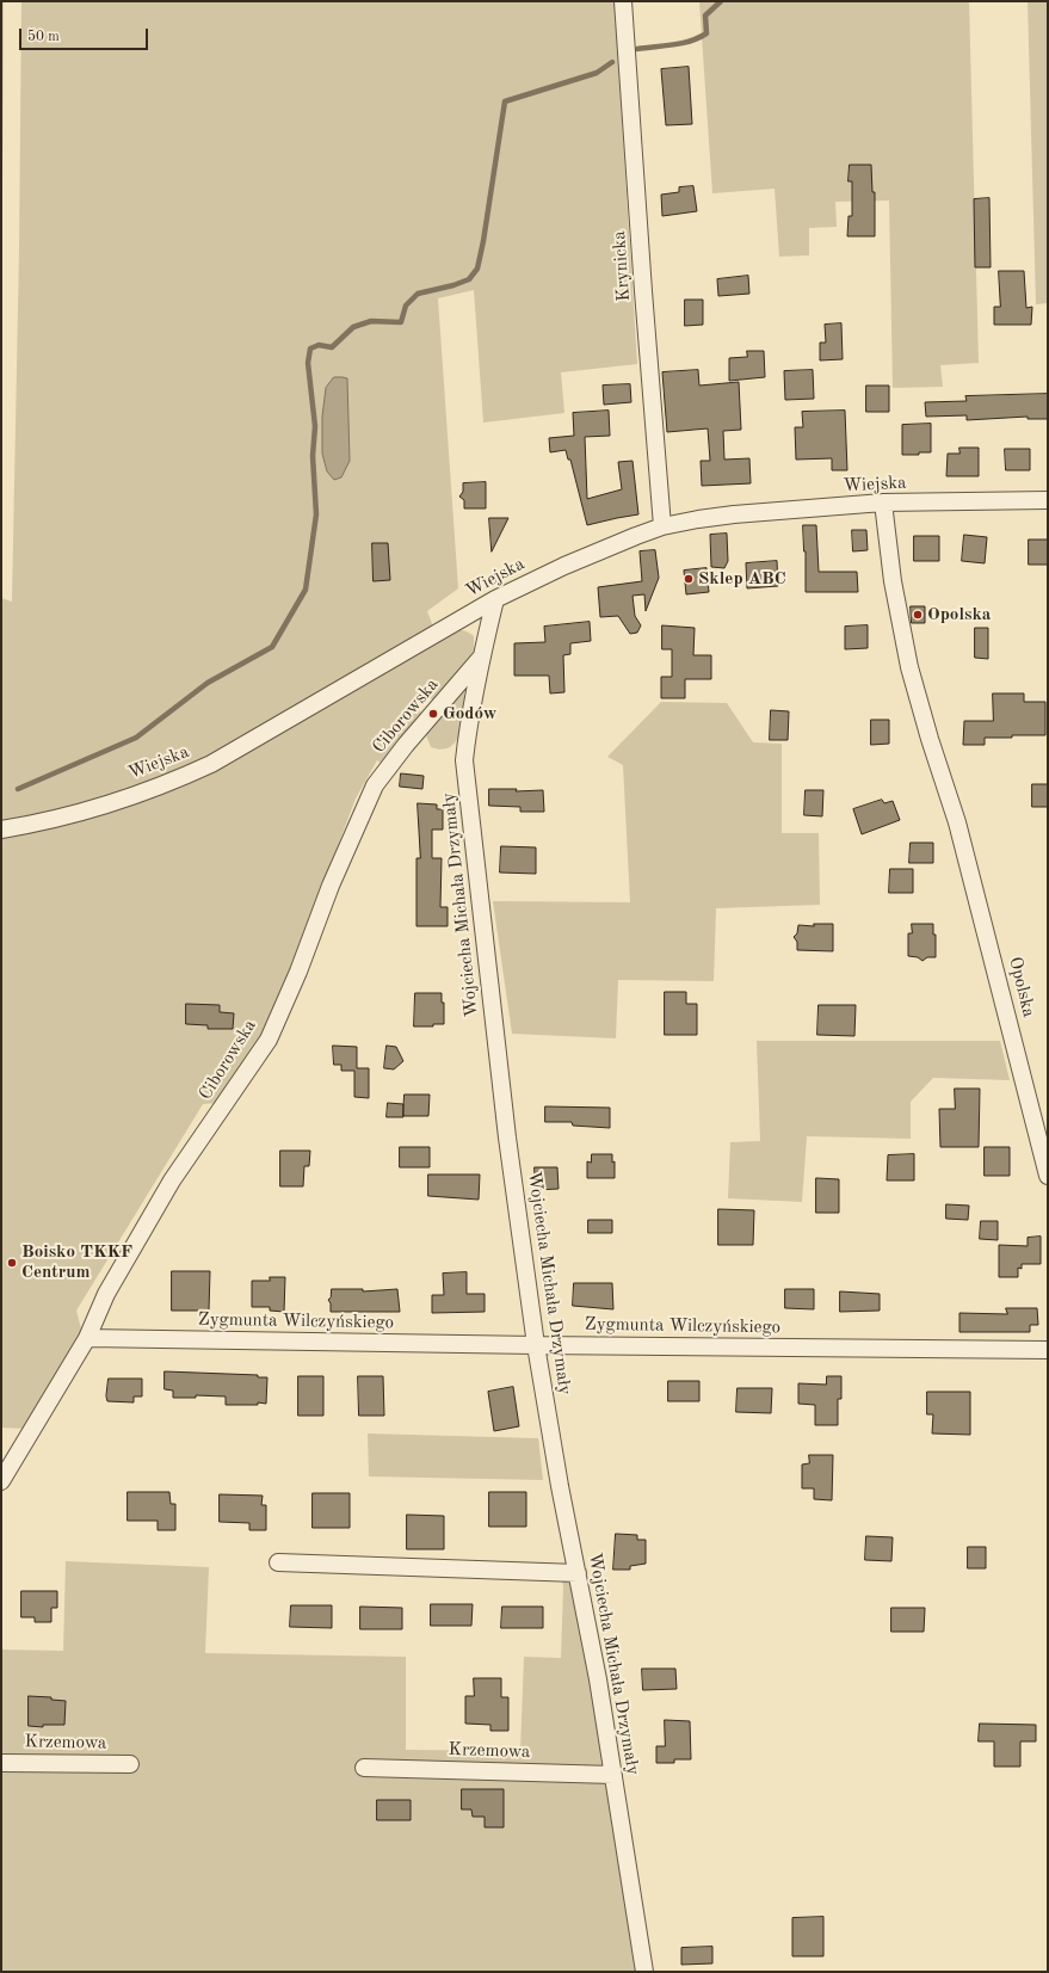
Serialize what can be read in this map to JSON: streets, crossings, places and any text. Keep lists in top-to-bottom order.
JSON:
{
  "streets": {
    "street": [
      "Krynicka",
      "Wiejska",
      "Ciborowska",
      "Wojciecha Michała Drzymały",
      "Opolska",
      "Zygmunta Wilczyńskiego",
      "Krzemowa"
    ]
  },
  "crossings": [
    ["Krynicka", "Wiejska"],
    ["Wiejska", "Wojciecha Michała Drzymały"],
    ["Wiejska", "Opolska"],
    ["Ciborowska", "Wojciecha Michała Drzymały"],
    ["Ciborowska", "Zygmunta Wilczyńskiego"],
    ["Wojciecha Michała Drzymały", "Zygmunta Wilczyńskiego"],
    ["Wojciecha Michała Drzymały", "Krzemowa"]
  ],
  "places": [
    "Sklep ABC",
    "Opolska",
    "Godów",
    "Boisko TKKF Centrum"
  ],
  "scale_bar": "50 m"
}
